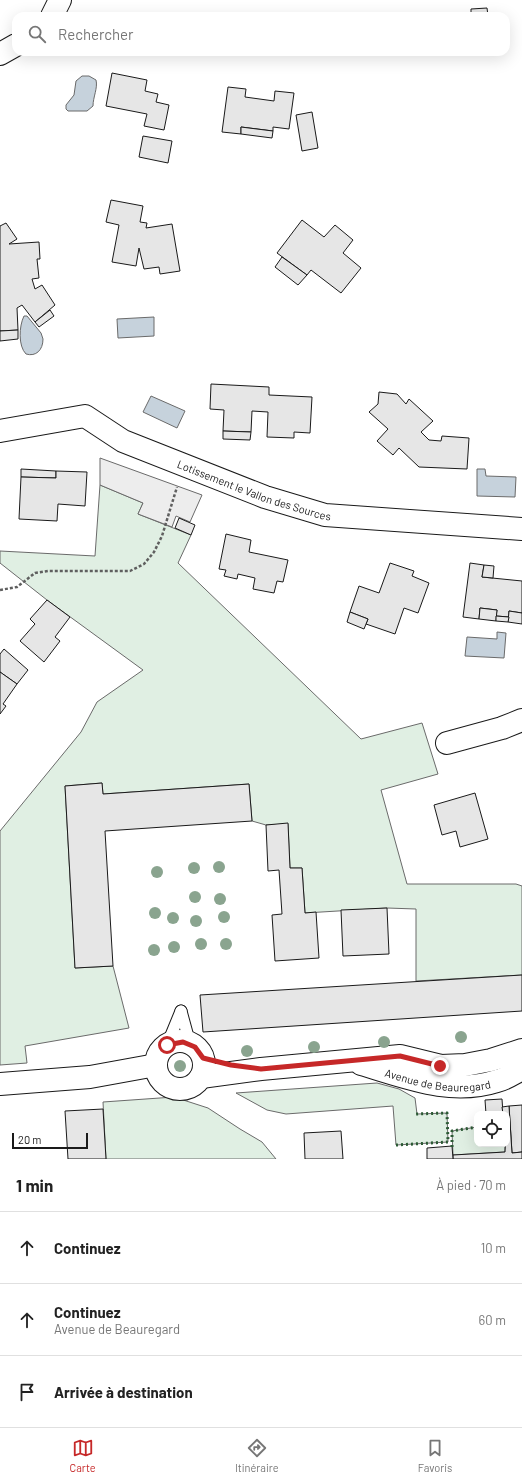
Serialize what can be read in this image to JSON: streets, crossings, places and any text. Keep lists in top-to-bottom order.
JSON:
{
  "streets": {
    "street": ["Lotissement le Vallon des Sources", "Avenue de Beauregard"]
  },
  "scale_bar": "20 m",
  "page": {
    "search": "Rechercher",
    "scale": "20 m",
    "heading": ["1 min", "À pied · 70 m"],
    "list": [
      ["Continuez", "10 m"],
      ["Continuez", "Avenue de Beauregard", "60 m"],
      "Arrivée à destination"
    ],
    "nav": ["Carte", "Itinéraire", "Favoris"]
  }
}
